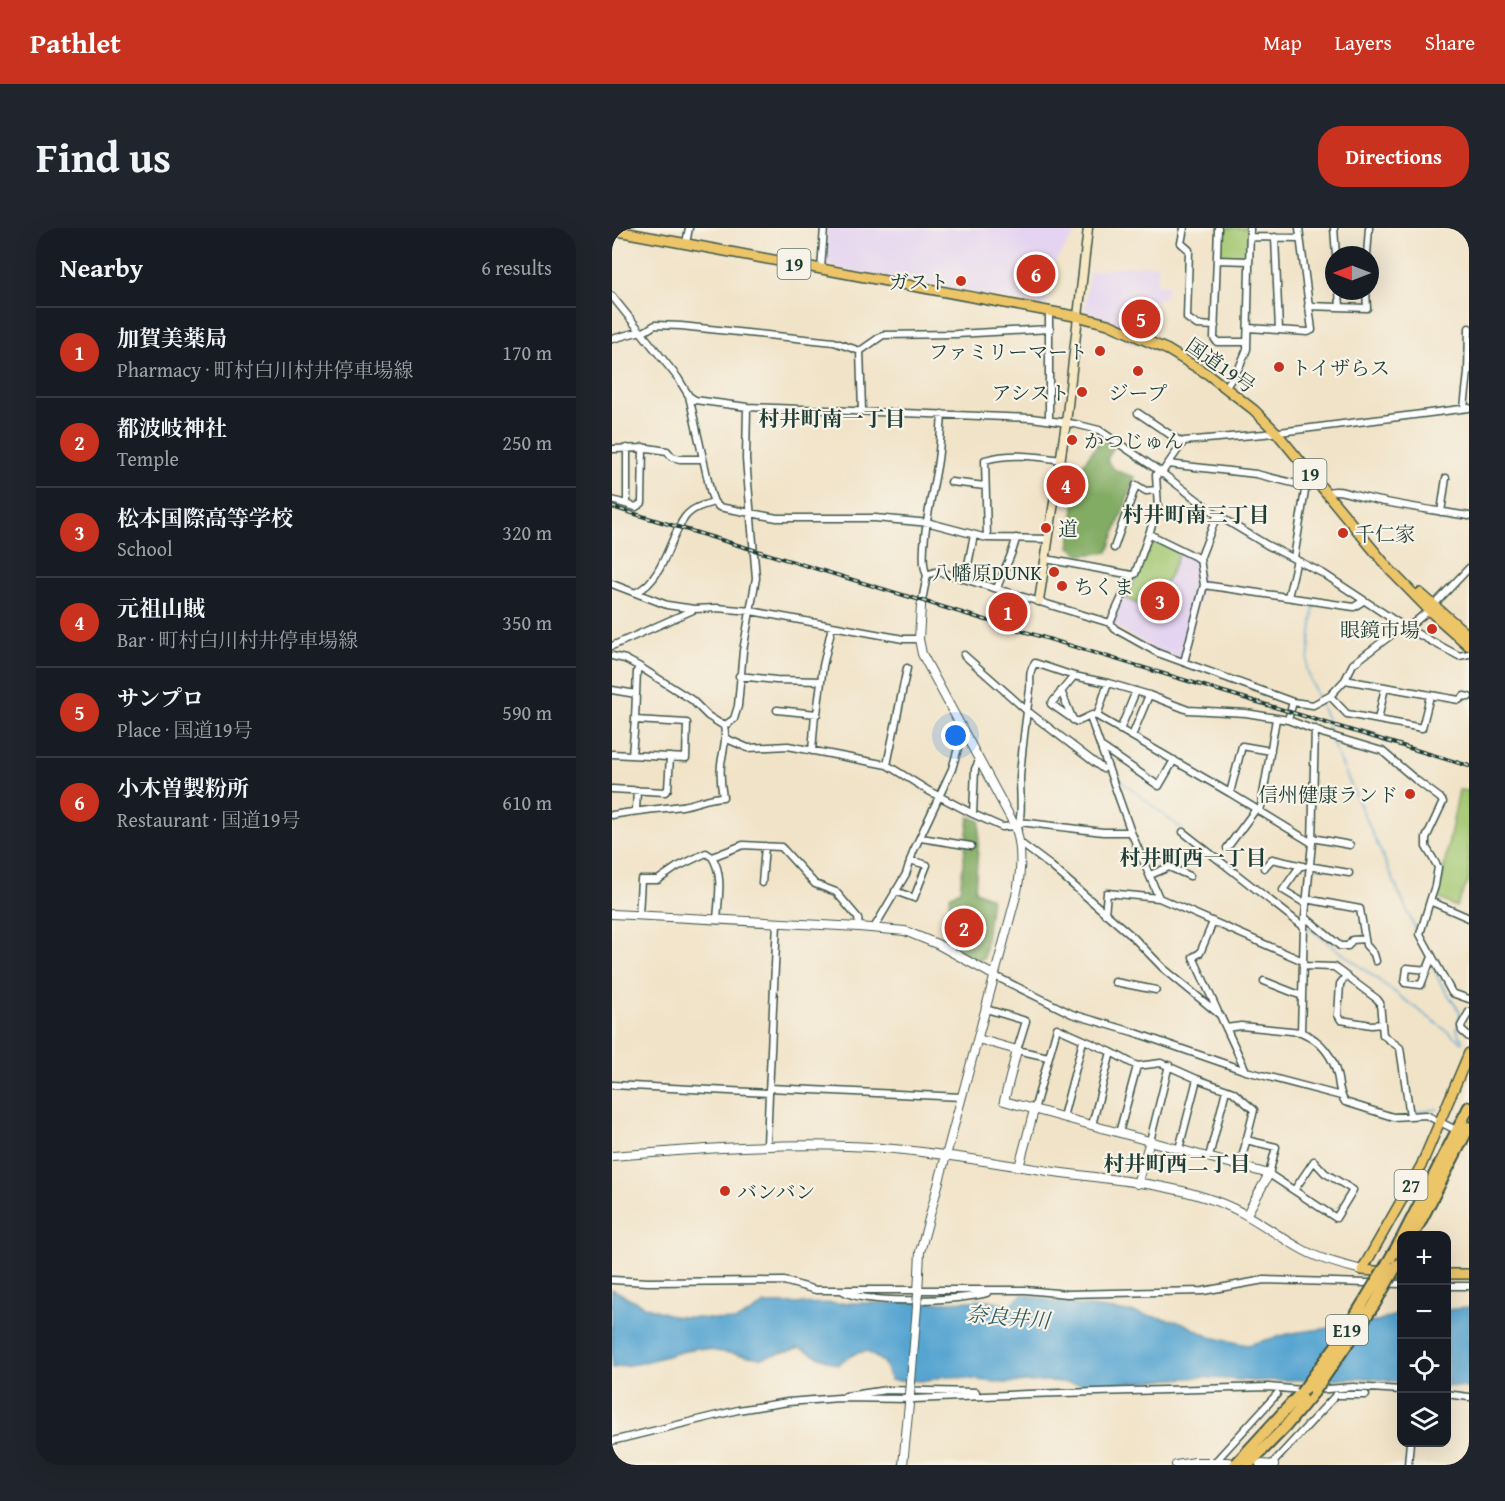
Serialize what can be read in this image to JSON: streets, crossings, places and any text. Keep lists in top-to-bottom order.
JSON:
{
  "streets": {
    "highway": ["E19"],
    "main road": ["19", "国道19号", "27"]
  },
  "districts": [
    "村井町南一丁目",
    "村井町南三丁目",
    "村井町西一丁目",
    "村井町西二丁目"
  ],
  "water": ["奈良井川"],
  "places": [
    "ガスト",
    "ファミリーマート",
    "トイザらス",
    "ジープ",
    "アシスト",
    "かつじゅん",
    "道",
    "千仁家",
    "八幡原DUNK",
    "ちくま",
    "眼鏡市場",
    "信州健康ランド",
    "バンバン"
  ],
  "north": "left",
  "page": {
    "header": "Pathlet",
    "nav": ["Map", "Layers", "Share"],
    "title": "Find us",
    "buttons": "Directions",
    "heading": ["Nearby", "6 results"],
    "pins": [
      "6",
      "5",
      "4",
      "3",
      "1",
      "2"
    ],
    "list": [
      {
        "mark": "1",
        "name": "加賀美薬局",
        "note": "Pharmacy · 町村白川村井停車場線",
        "value": "170 m"
      },
      {
        "mark": "2",
        "name": "都波岐神社",
        "note": "Temple",
        "value": "250 m"
      },
      {
        "mark": "3",
        "name": "松本国際高等学校",
        "note": "School",
        "value": "320 m"
      },
      {
        "mark": "4",
        "name": "元祖山賊",
        "note": "Bar · 町村白川村井停車場線",
        "value": "350 m"
      },
      {
        "mark": "5",
        "name": "サンプロ",
        "note": "Place · 国道19号",
        "value": "590 m"
      },
      {
        "mark": "6",
        "name": "小木曽製粉所",
        "note": "Restaurant · 国道19号",
        "value": "610 m"
      }
    ],
    "map_buttons": ["+", "−"]
  }
}
